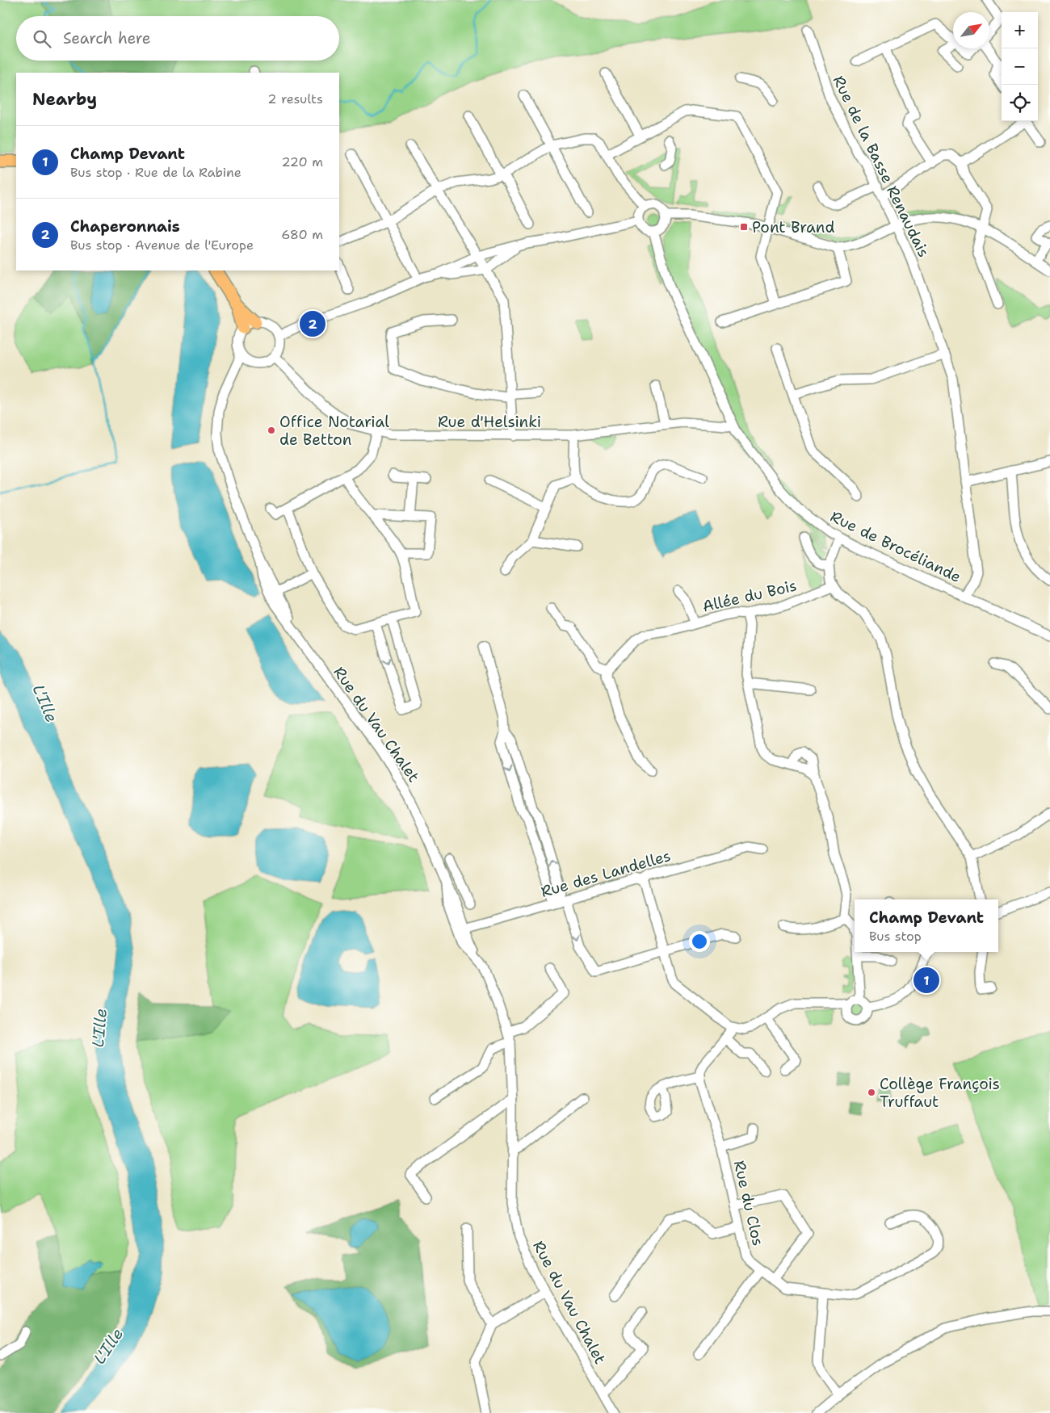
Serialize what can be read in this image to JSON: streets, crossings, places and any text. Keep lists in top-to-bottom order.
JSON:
{
  "streets": {
    "street": [
      "Rue de la Basse Renaudais",
      "Rue d'Helsinki",
      "Rue de Brocéliande",
      "Allée du Bois",
      "Rue du Vau Chalet",
      "Rue des Landelles",
      "Rue du Clos"
    ]
  },
  "crossings": [
    ["Rue de la Basse Renaudais", "Rue de Brocéliande"],
    ["Rue d'Helsinki", "Rue de Brocéliande"],
    ["Rue d'Helsinki", "Rue du Vau Chalet"],
    ["Rue du Vau Chalet", "Rue des Landelles"]
  ],
  "water": ["L'Ille"],
  "places": {
    "transit": ["Pont Brand"],
    "other": ["Office Notarial de Betton", "Collège François Truffaut"]
  },
  "north": "top right",
  "page": {
    "map_buttons": ["+", "−"],
    "search": "Search here",
    "heading": ["Nearby", "2 results"],
    "list": [
      {
        "mark": "1",
        "name": "Champ Devant",
        "note": "Bus stop · Rue de la Rabine",
        "value": "220 m"
      },
      {
        "mark": "2",
        "name": "Chaperonnais",
        "note": "Bus stop · Avenue de l'Europe",
        "value": "680 m"
      }
    ],
    "pins": ["2", "1"],
    "popup": ["Champ Devant", "Bus stop"]
  }
}
